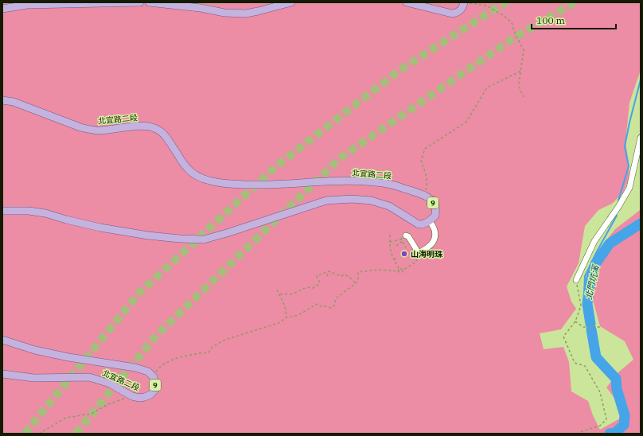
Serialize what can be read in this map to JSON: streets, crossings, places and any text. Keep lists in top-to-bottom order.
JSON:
{
  "streets": {
    "main road": ["北宜路二段", "9"]
  },
  "water": ["北門坑溪"],
  "places": ["山海明珠"],
  "scale_bar": "100 m"
}
